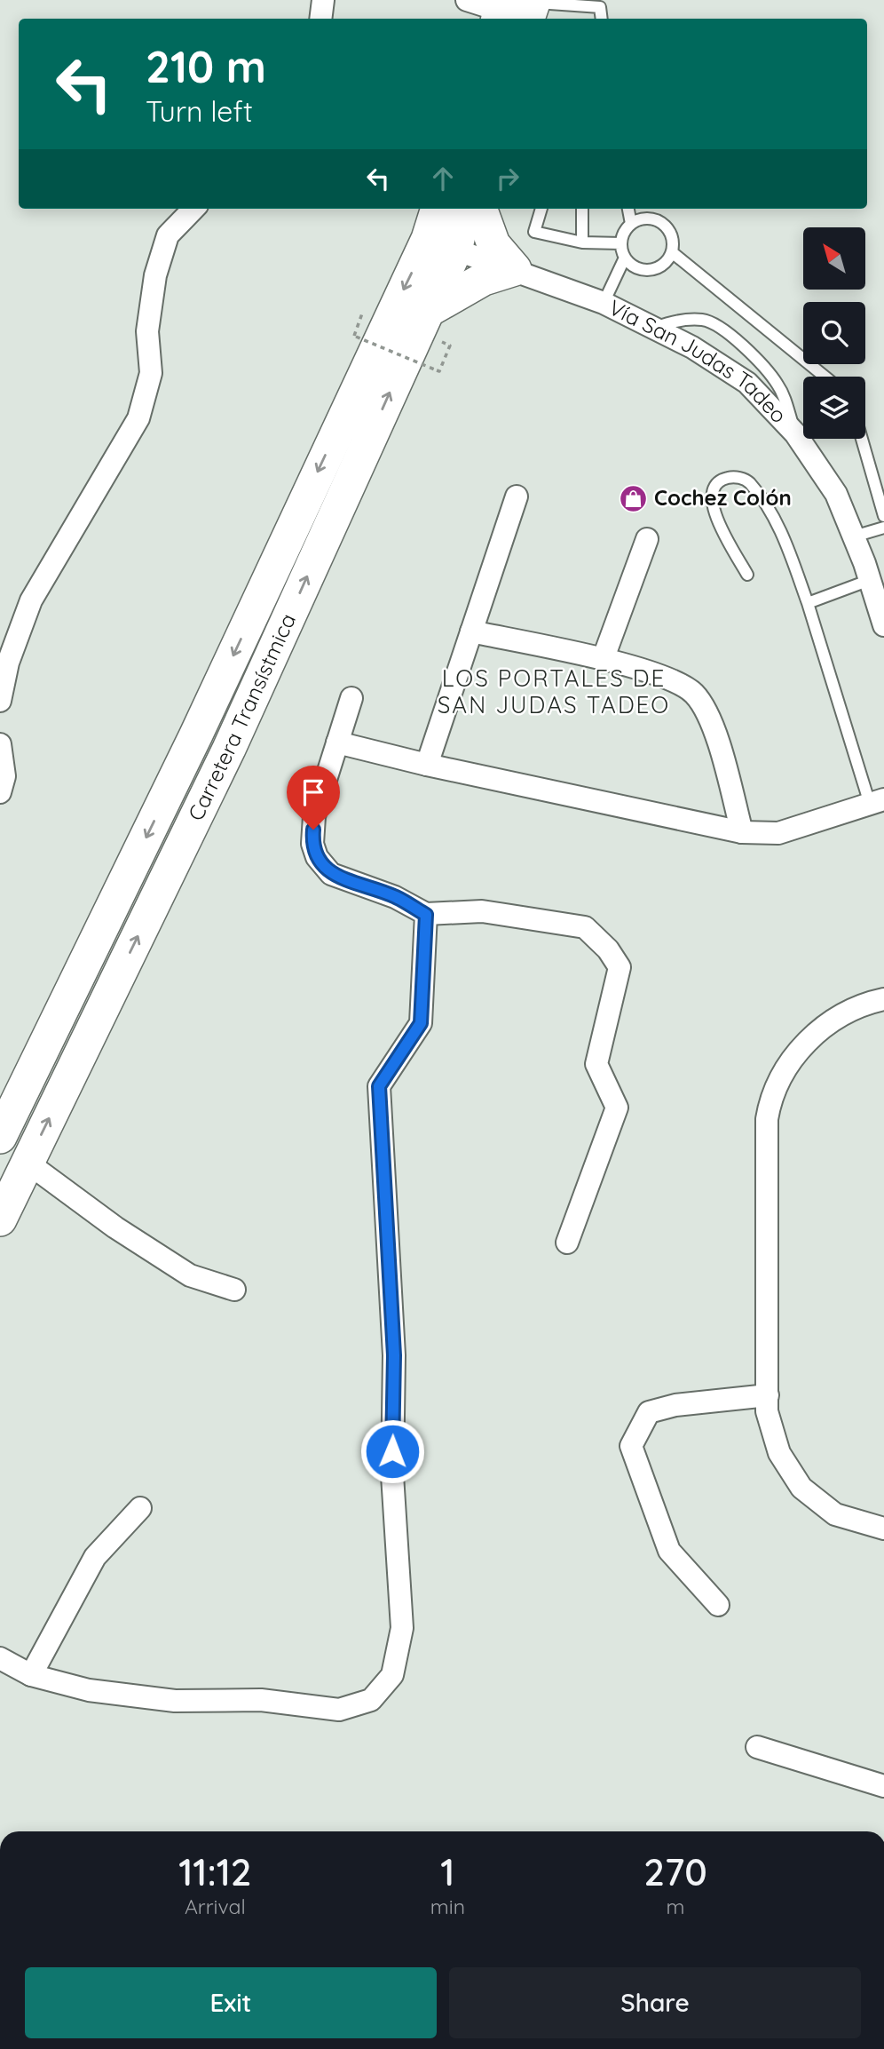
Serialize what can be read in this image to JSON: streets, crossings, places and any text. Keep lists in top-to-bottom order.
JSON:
{
  "streets": {
    "main road": ["Carretera Transístmica"],
    "street": ["Vía San Judas Tadeo"]
  },
  "crossings": [
    ["Vía San Judas Tadeo", "Carretera Transístmica"]
  ],
  "districts": ["LOS PORTALES DE SAN JUDAS TADEO"],
  "places": {
    "shop": ["Cochez Colón"]
  },
  "north": "top left",
  "page": {
    "turn": ["210 m", "Turn left"],
    "eta": [
      "11:12",
      "Arrival",
      "1",
      "min",
      "270",
      "m"
    ],
    "buttons": ["Exit", "Share"]
  }
}
